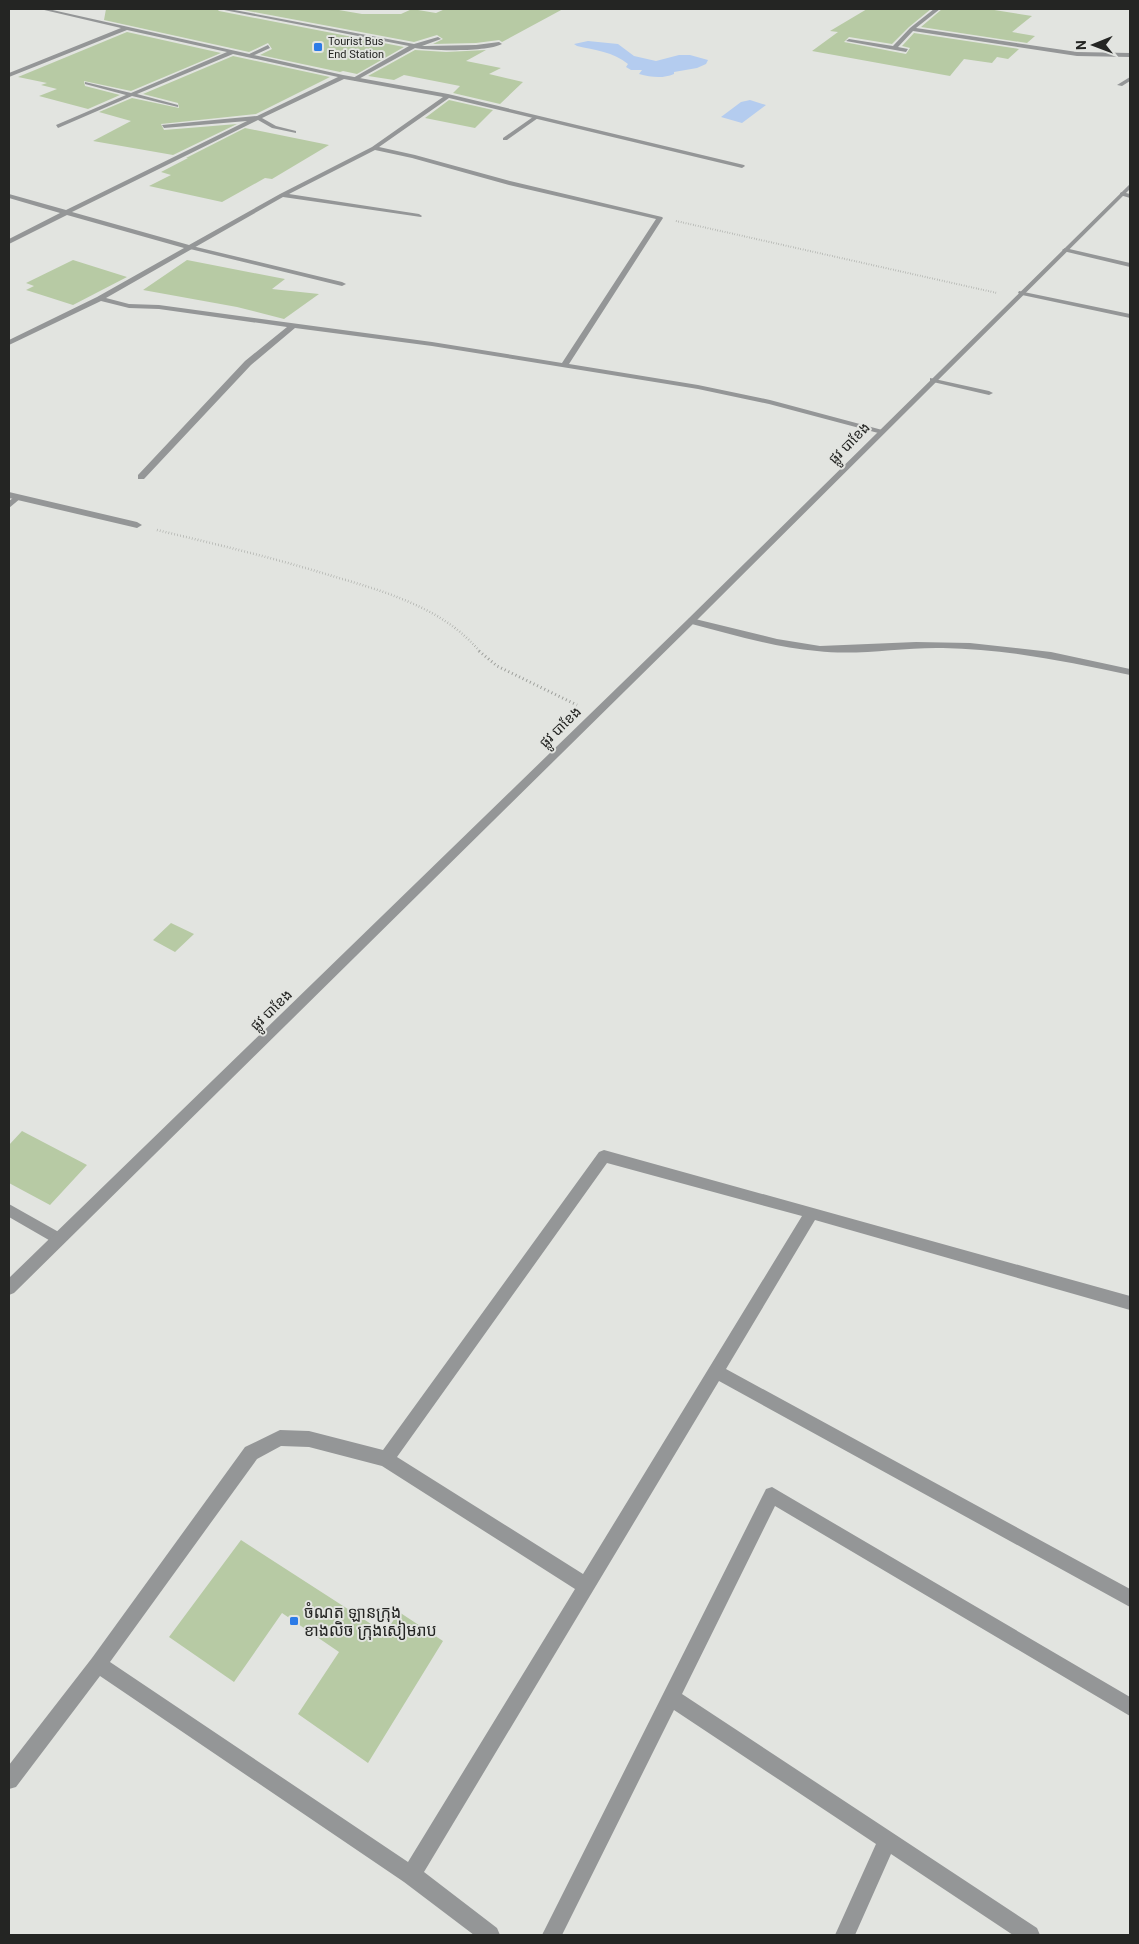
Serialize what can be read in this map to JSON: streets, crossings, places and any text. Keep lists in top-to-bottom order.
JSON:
{
  "streets": {
    "street": ["ផ្លូវ បាខែង"]
  },
  "places": {
    "transit": ["Tourist Bus End Station", "ចំណត ឡានក្រុង ខាងលិច ក្រុងសៀមរាប"]
  },
  "north": "left"
}
